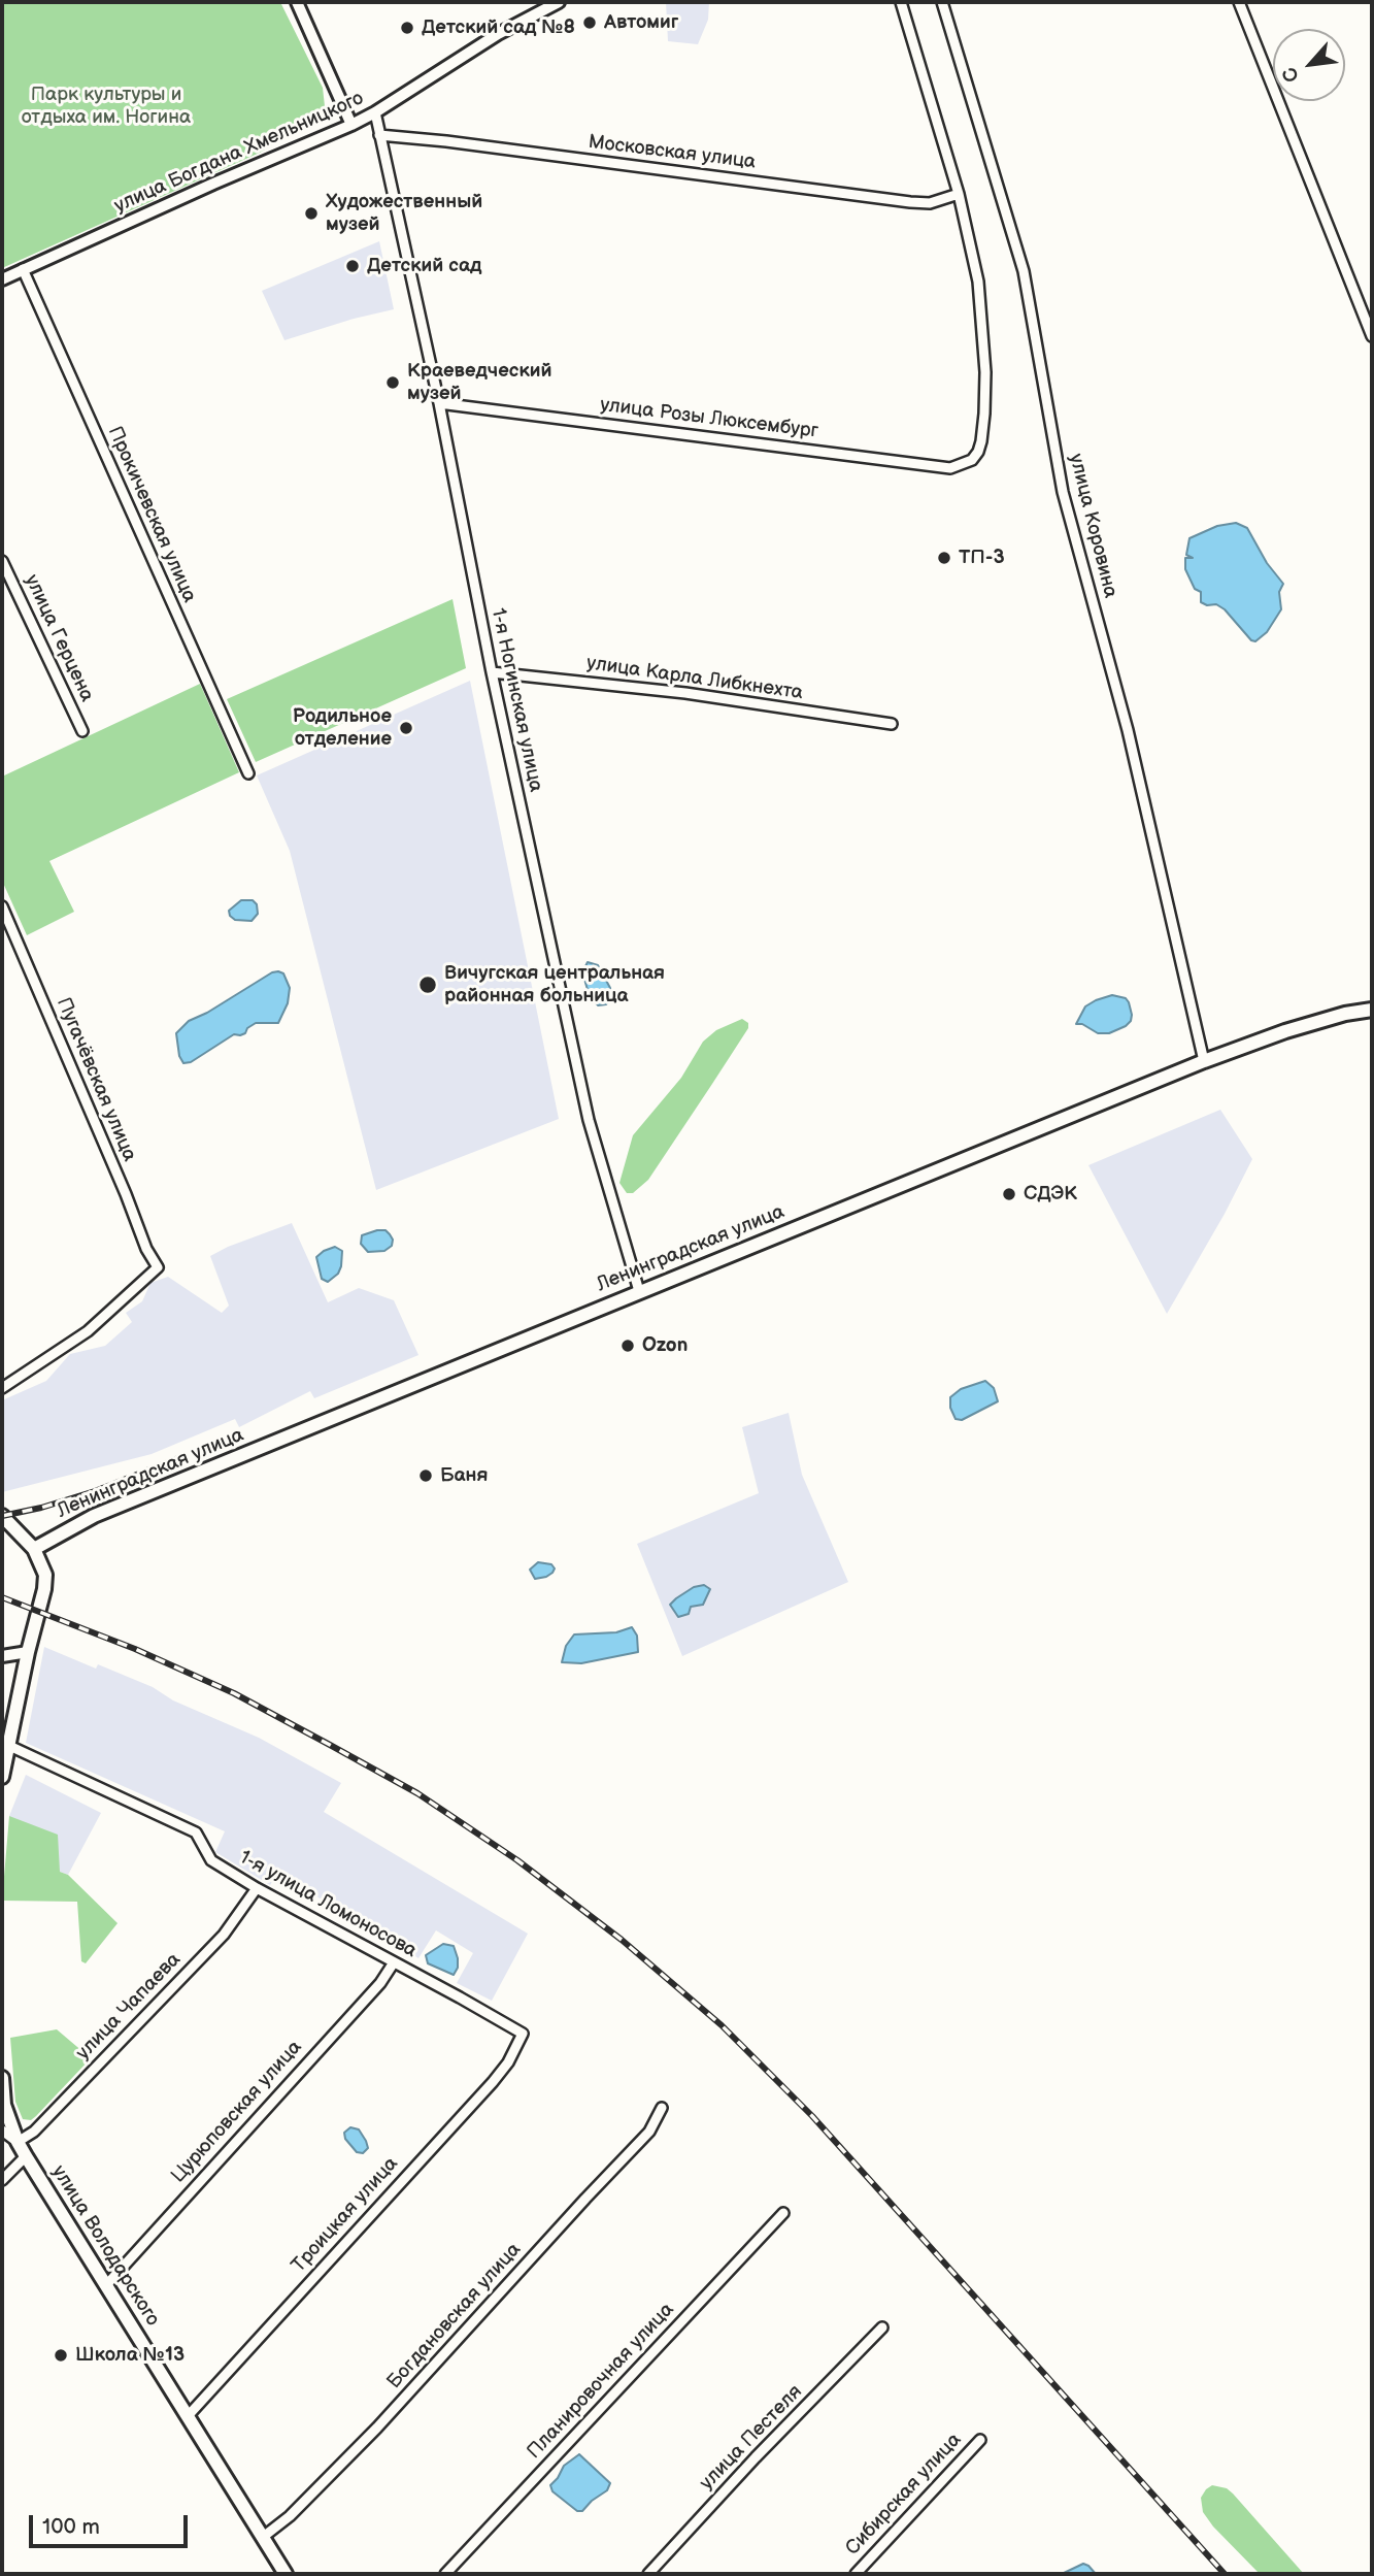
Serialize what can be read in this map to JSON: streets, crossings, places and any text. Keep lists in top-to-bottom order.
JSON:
{
  "streets": {
    "main road": ["Ленинградская улица", "улица Володарского"],
    "street": [
      "улица Богдана Хмельницкого",
      "Московская улица",
      "улица Розы Люксембург",
      "Прокичевская улица",
      "улица Коровина",
      "улица Герцена",
      "улица Карла Либкнехта",
      "1-я Ногинская улица",
      "Пугачёвская улица",
      "1-я улица Ломоносова",
      "улица Чапаева",
      "Цурюповская улица",
      "Троицкая улица",
      "Богдановская улица",
      "Планировочная улица",
      "улица Пестеля",
      "Сибирская улица"
    ]
  },
  "crossings": [
    ["улица Богдана Хмельницкого", "Прокичевская улица"],
    ["улица Богдана Хмельницкого", "1-я Ногинская улица"],
    ["Московская улица", "улица Розы Люксембург"],
    ["Московская улица", "1-я Ногинская улица"],
    ["улица Розы Люксембург", "1-я Ногинская улица"],
    ["улица Коровина", "Ленинградская улица"],
    ["улица Карла Либкнехта", "1-я Ногинская улица"],
    ["1-я Ногинская улица", "Ленинградская улица"],
    ["1-я улица Ломоносова", "улица Чапаева"],
    ["1-я улица Ломоносова", "Цурюповская улица"],
    ["1-я улица Ломоносова", "Троицкая улица"],
    ["улица Чапаева", "улица Володарского"],
    ["Цурюповская улица", "улица Володарского"],
    ["Троицкая улица", "улица Володарского"],
    ["улица Володарского", "Богдановская улица"]
  ],
  "parks": ["Парк культуры и отдыха им. Ногина"],
  "places": [
    "Автомиг",
    "Детский сад №8",
    "Художественный музей",
    "Детский сад",
    "Краеведческий музей",
    "ТП-3",
    "Родильное отделение",
    "Вичугская центральная районная больница",
    "СДЭК",
    "Ozon",
    "Баня",
    "Школа №13"
  ],
  "scale_bar": "100 m",
  "north": "bottom left"
}
